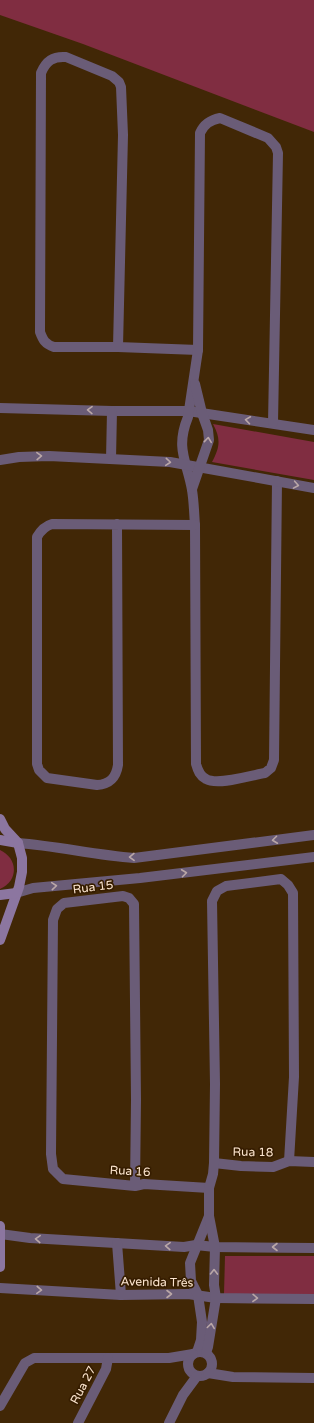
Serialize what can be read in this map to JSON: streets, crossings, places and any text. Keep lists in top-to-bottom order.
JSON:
{
  "streets": {
    "street": [
      "Rua 15",
      "Rua 18",
      "Rua 16",
      "Avenida Três",
      "Rua 27"
    ]
  },
  "crossings": [
    ["Rua 15", "Rua 16"]
  ]
}
